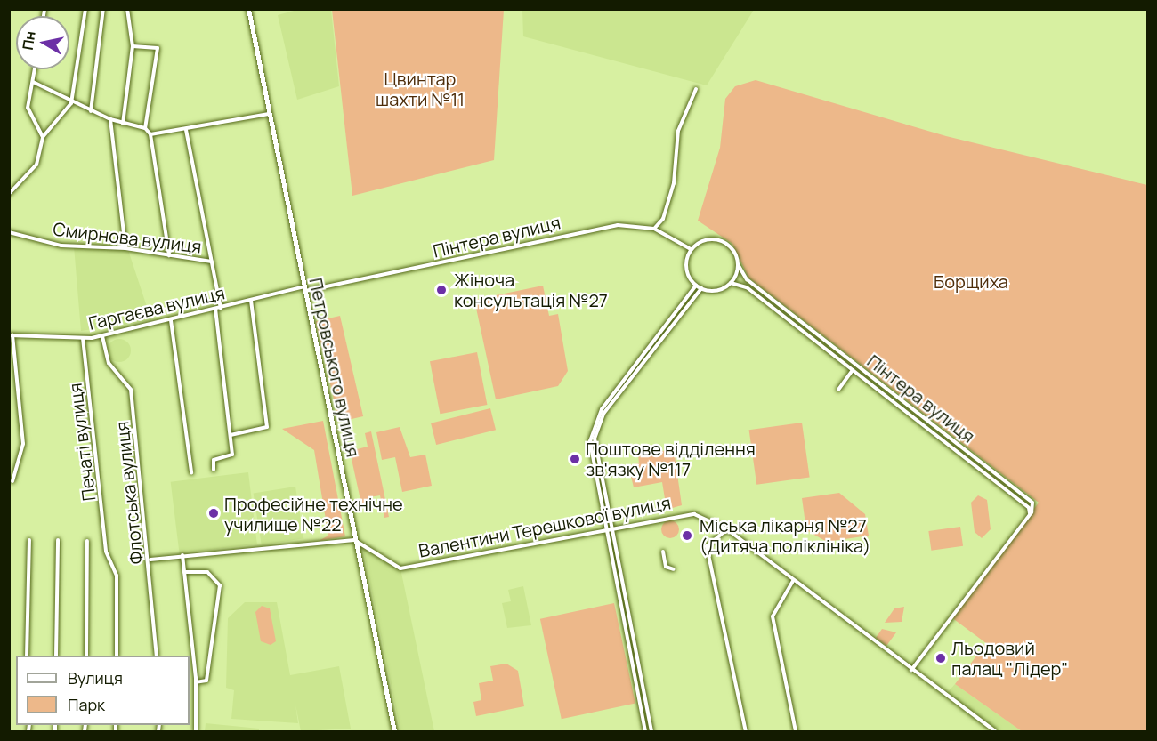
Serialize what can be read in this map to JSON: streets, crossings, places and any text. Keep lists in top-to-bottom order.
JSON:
{
  "streets": {
    "main road": ["Петровського вулиця"],
    "street": [
      "Пінтера вулиця",
      "Смирнова вулиця",
      "Гаргаєва вулиця",
      "Печаті вулиця",
      "Флотська вулиця",
      "Валентини Терешкової вулиця"
    ]
  },
  "crossings": [
    ["Пінтера вулиця", "Гаргаєва вулиця"],
    ["Пінтера вулиця", "Петровського вулиця"],
    ["Гаргаєва вулиця", "Петровського вулиця"],
    ["Гаргаєва вулиця", "Печаті вулиця"],
    ["Гаргаєва вулиця", "Флотська вулиця"],
    ["Петровського вулиця", "Валентини Терешкової вулиця"]
  ],
  "parks": ["Цвинтар шахти №11", "Борщиха"],
  "places": [
    "Жіноча консультація №27",
    "Поштове відділення зв'язку №117",
    "Професійне технічне училище №22",
    "Міська лікарня №27 (Дитяча поліклініка)",
    "Льодовий палац \"Лідер\""
  ],
  "legend": ["Вулиця", "Парк"],
  "north": "left"
}
